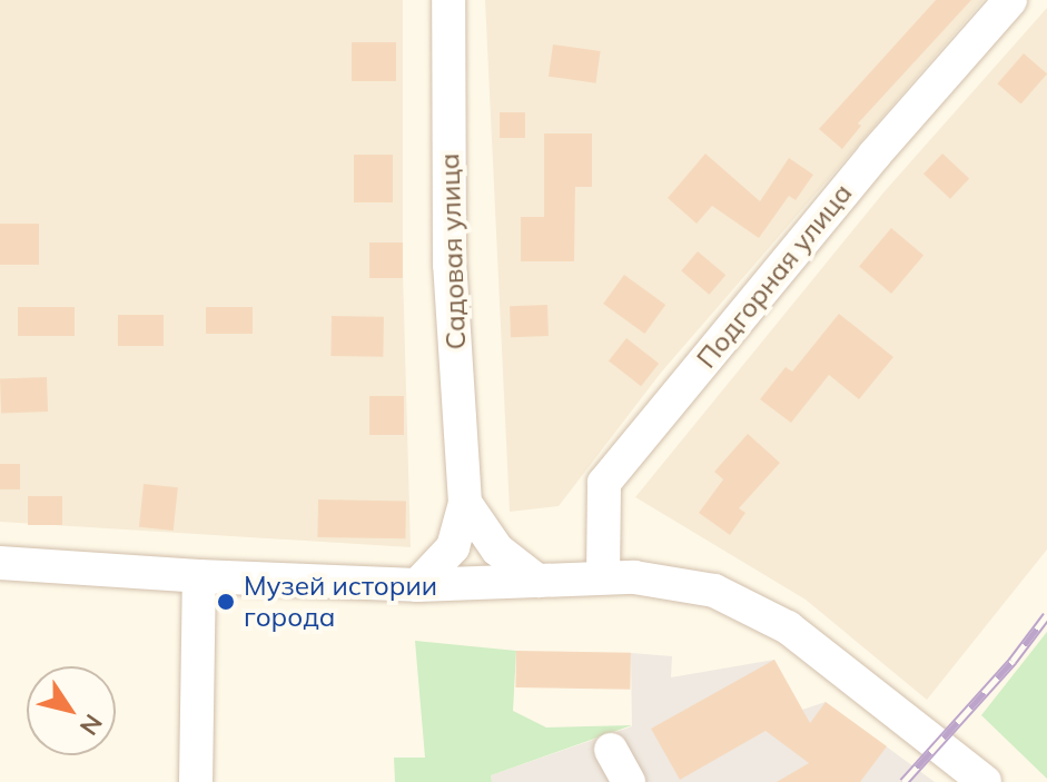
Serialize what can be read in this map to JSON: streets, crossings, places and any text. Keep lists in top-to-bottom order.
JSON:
{
  "streets": {
    "street": ["Садовая улица", "Подгорная улица"]
  },
  "places": ["Музей истории города"],
  "north": "bottom right"
}
